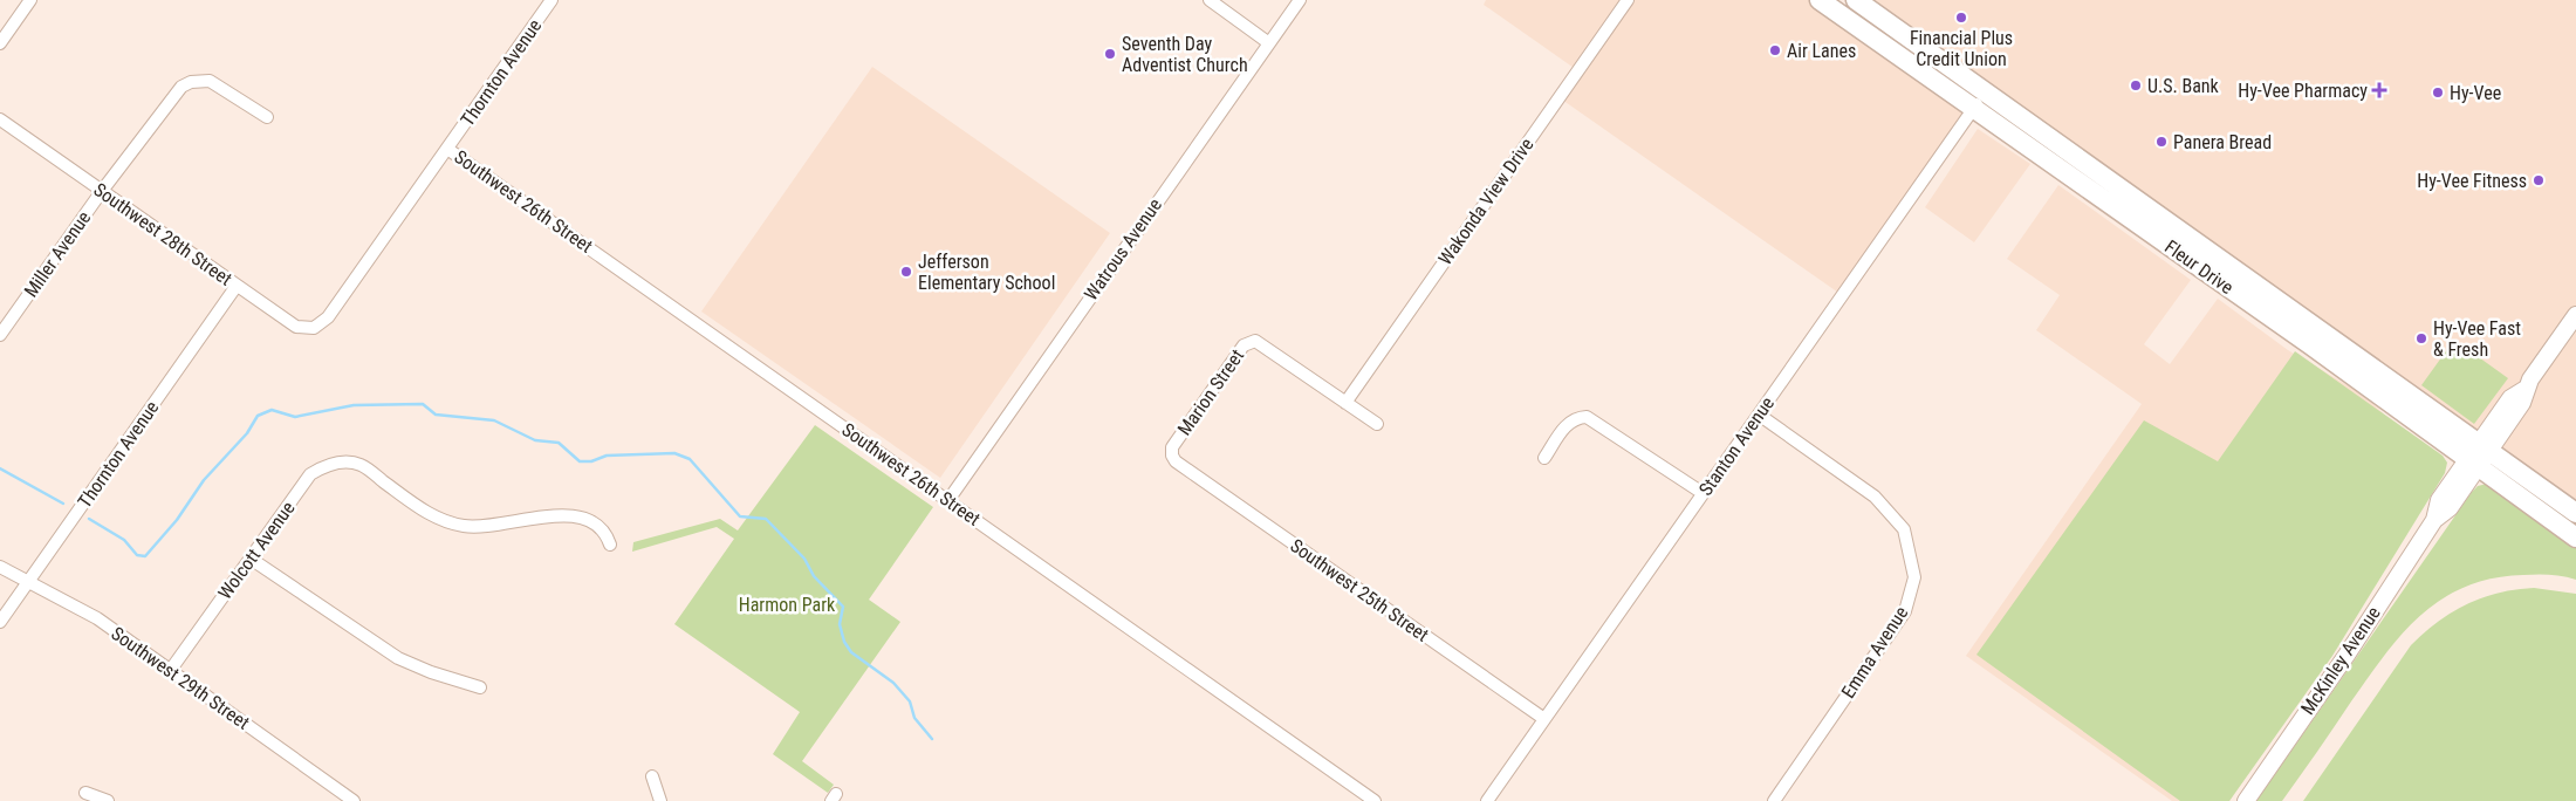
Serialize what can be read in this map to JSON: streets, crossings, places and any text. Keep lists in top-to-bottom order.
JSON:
{
  "streets": {
    "main road": ["Fleur Drive", "McKinley Avenue"],
    "street": [
      "Thornton Avenue",
      "Southwest 26th Street",
      "Wakonda View Drive",
      "Southwest 28th Street",
      "Watrous Avenue",
      "Miller Avenue",
      "Marion Street",
      "Stanton Avenue",
      "Wolcott Avenue",
      "Southwest 25th Street",
      "Emma Avenue",
      "Southwest 29th Street"
    ]
  },
  "crossings": [
    ["Thornton Avenue", "Southwest 26th Street"],
    ["Thornton Avenue", "Southwest 28th Street"],
    ["Thornton Avenue", "Southwest 29th Street"],
    ["Southwest 26th Street", "Watrous Avenue"],
    ["Wakonda View Drive", "Marion Street"],
    ["Southwest 28th Street", "Miller Avenue"],
    ["Fleur Drive", "Stanton Avenue"],
    ["Fleur Drive", "McKinley Avenue"],
    ["Marion Street", "Southwest 25th Street"],
    ["Stanton Avenue", "Southwest 25th Street"],
    ["Stanton Avenue", "Emma Avenue"],
    ["Wolcott Avenue", "Southwest 29th Street"]
  ],
  "parks": ["Harmon Park"],
  "places": {
    "other": [
      "Financial Plus Credit Union",
      "Air Lanes",
      "Seventh Day Adventist Church",
      "U.S. Bank",
      "Hy-Vee",
      "Panera Bread",
      "Hy-Vee Fitness",
      "Jefferson Elementary School",
      "Hy-Vee Fast & Fresh"
    ],
    "health": ["Hy-Vee Pharmacy"]
  }
}
